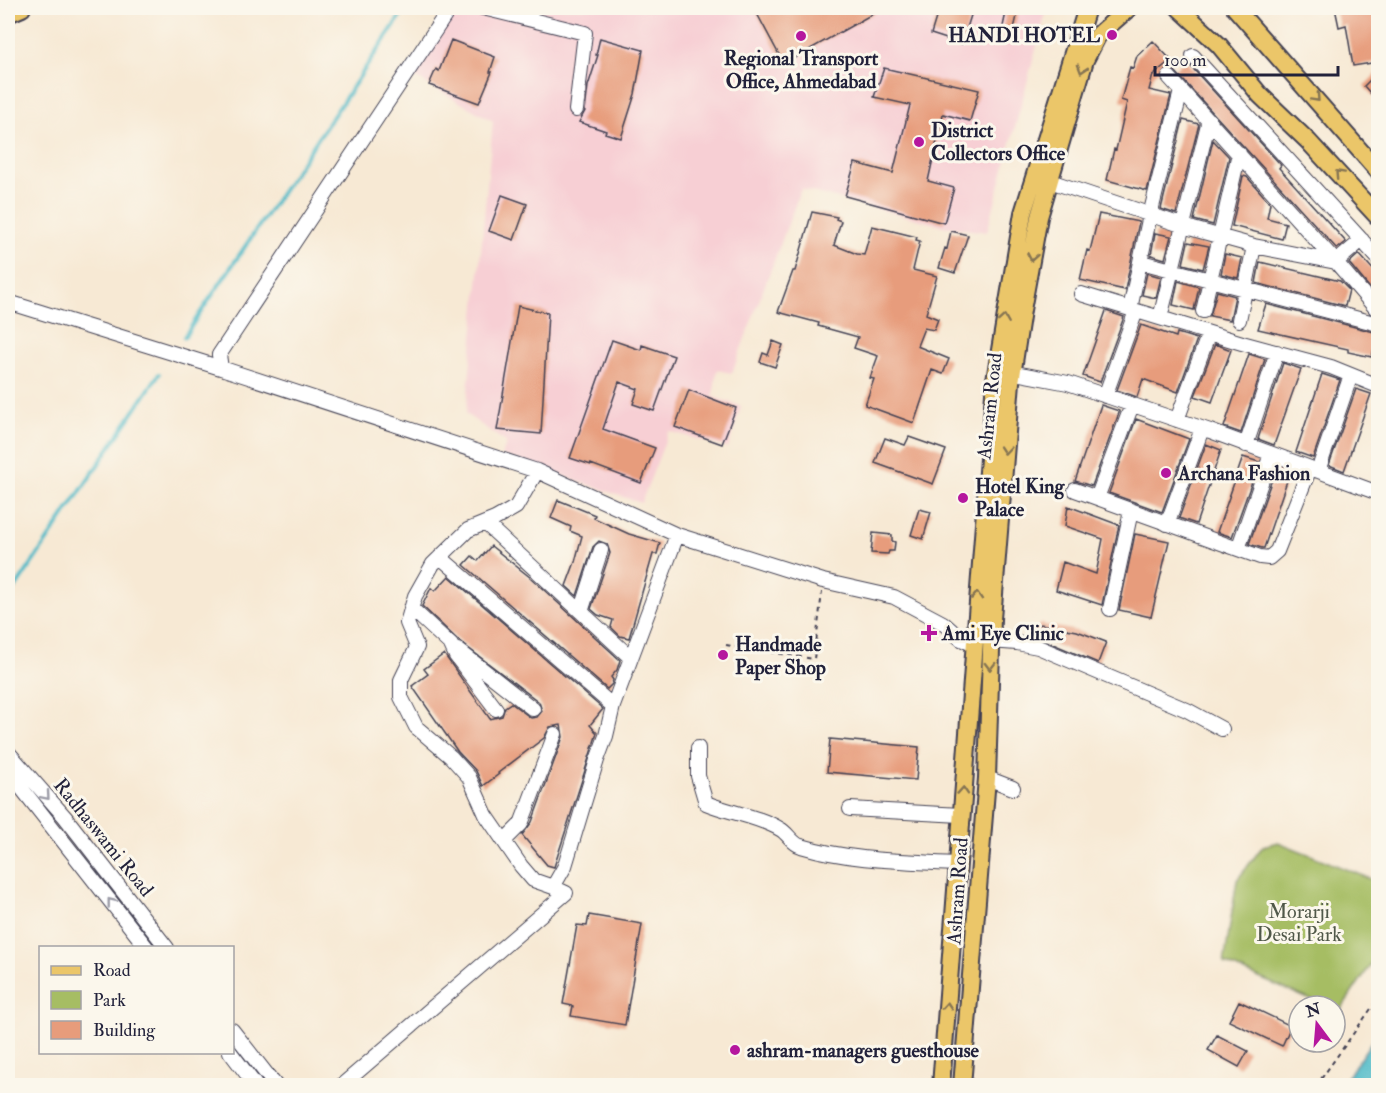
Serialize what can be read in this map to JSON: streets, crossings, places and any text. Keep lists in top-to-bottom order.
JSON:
{
  "streets": {
    "main road": ["Ashram Road"],
    "street": ["Radhaswami Road"]
  },
  "parks": ["Morarji Desai Park"],
  "places": {
    "other": [
      "HANDI HOTEL",
      "Regional Transport Office, Ahmedabad",
      "District Collectors Office",
      "Archana Fashion",
      "Hotel King Palace",
      "Handmade Paper Shop",
      "ashram-managers guesthouse"
    ],
    "health": ["Ami Eye Clinic"]
  },
  "legend": ["Road", "Park", "Building"],
  "scale_bar": "100 m",
  "north": "top"
}
